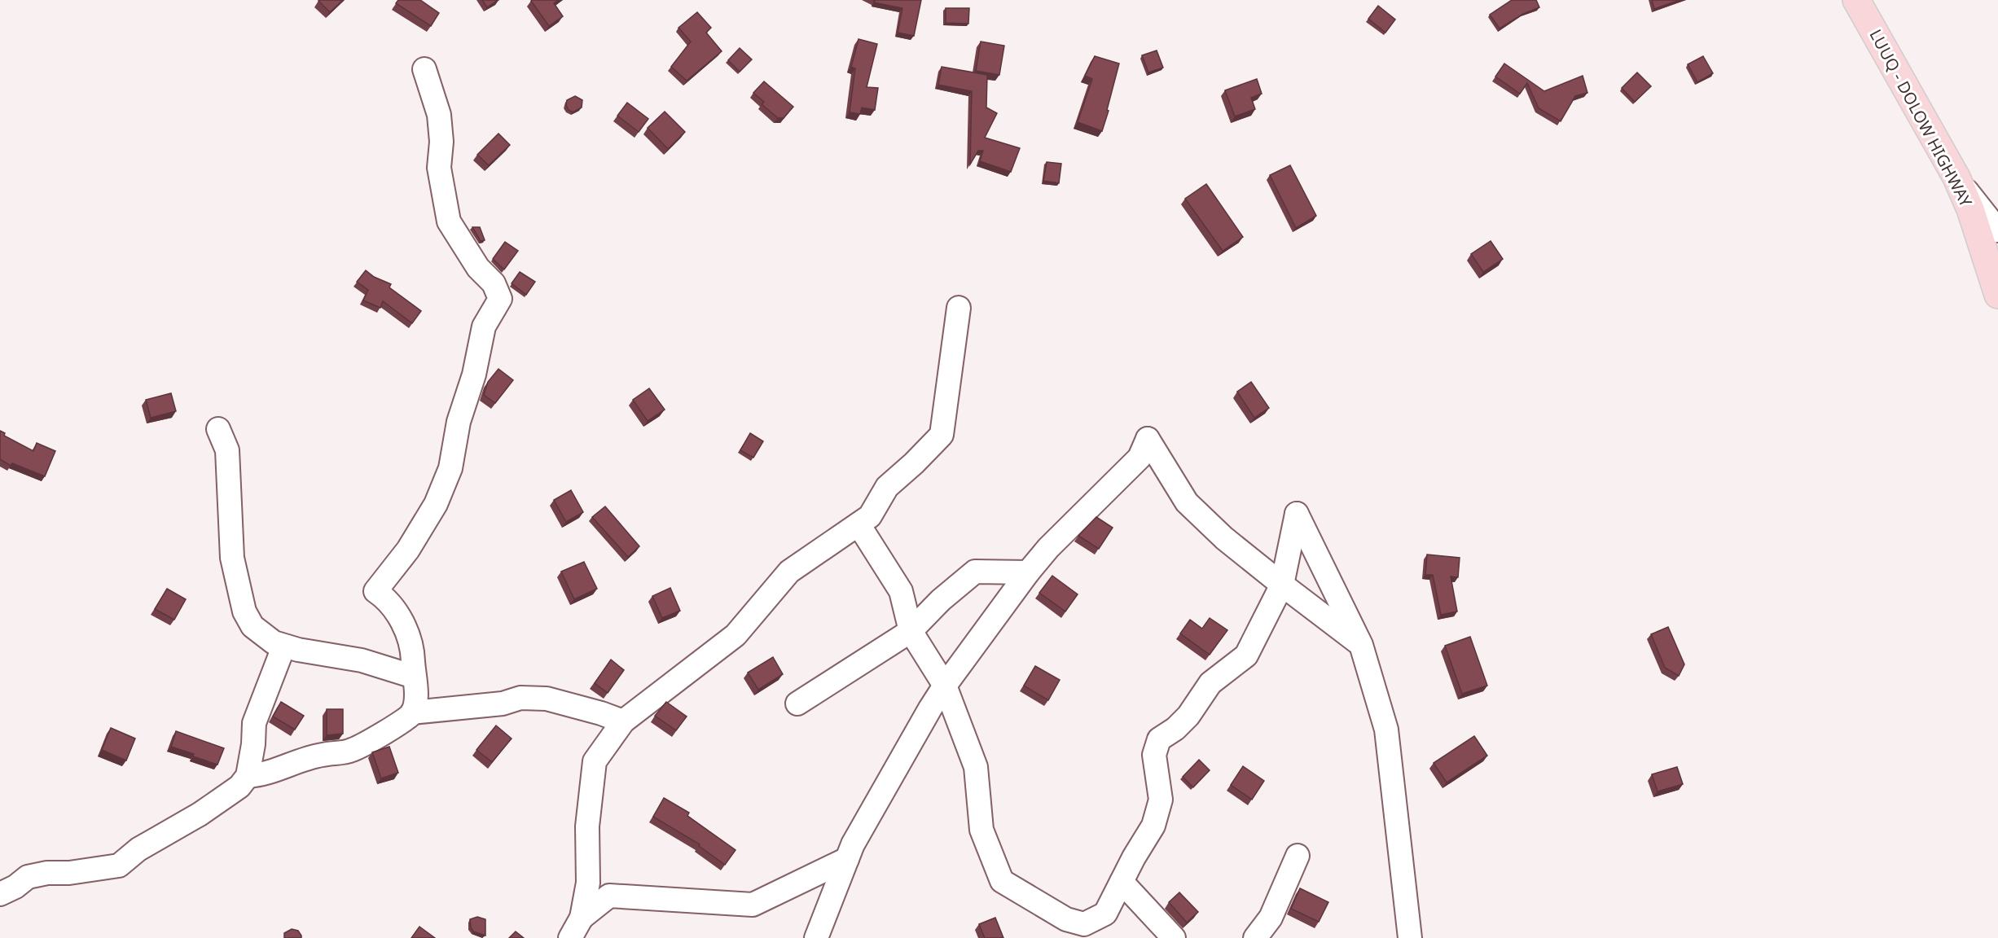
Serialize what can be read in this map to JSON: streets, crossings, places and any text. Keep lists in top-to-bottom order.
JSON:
{
  "streets": {
    "main road": ["LUUQ - DOLOW HIGHWAY"]
  }
}
